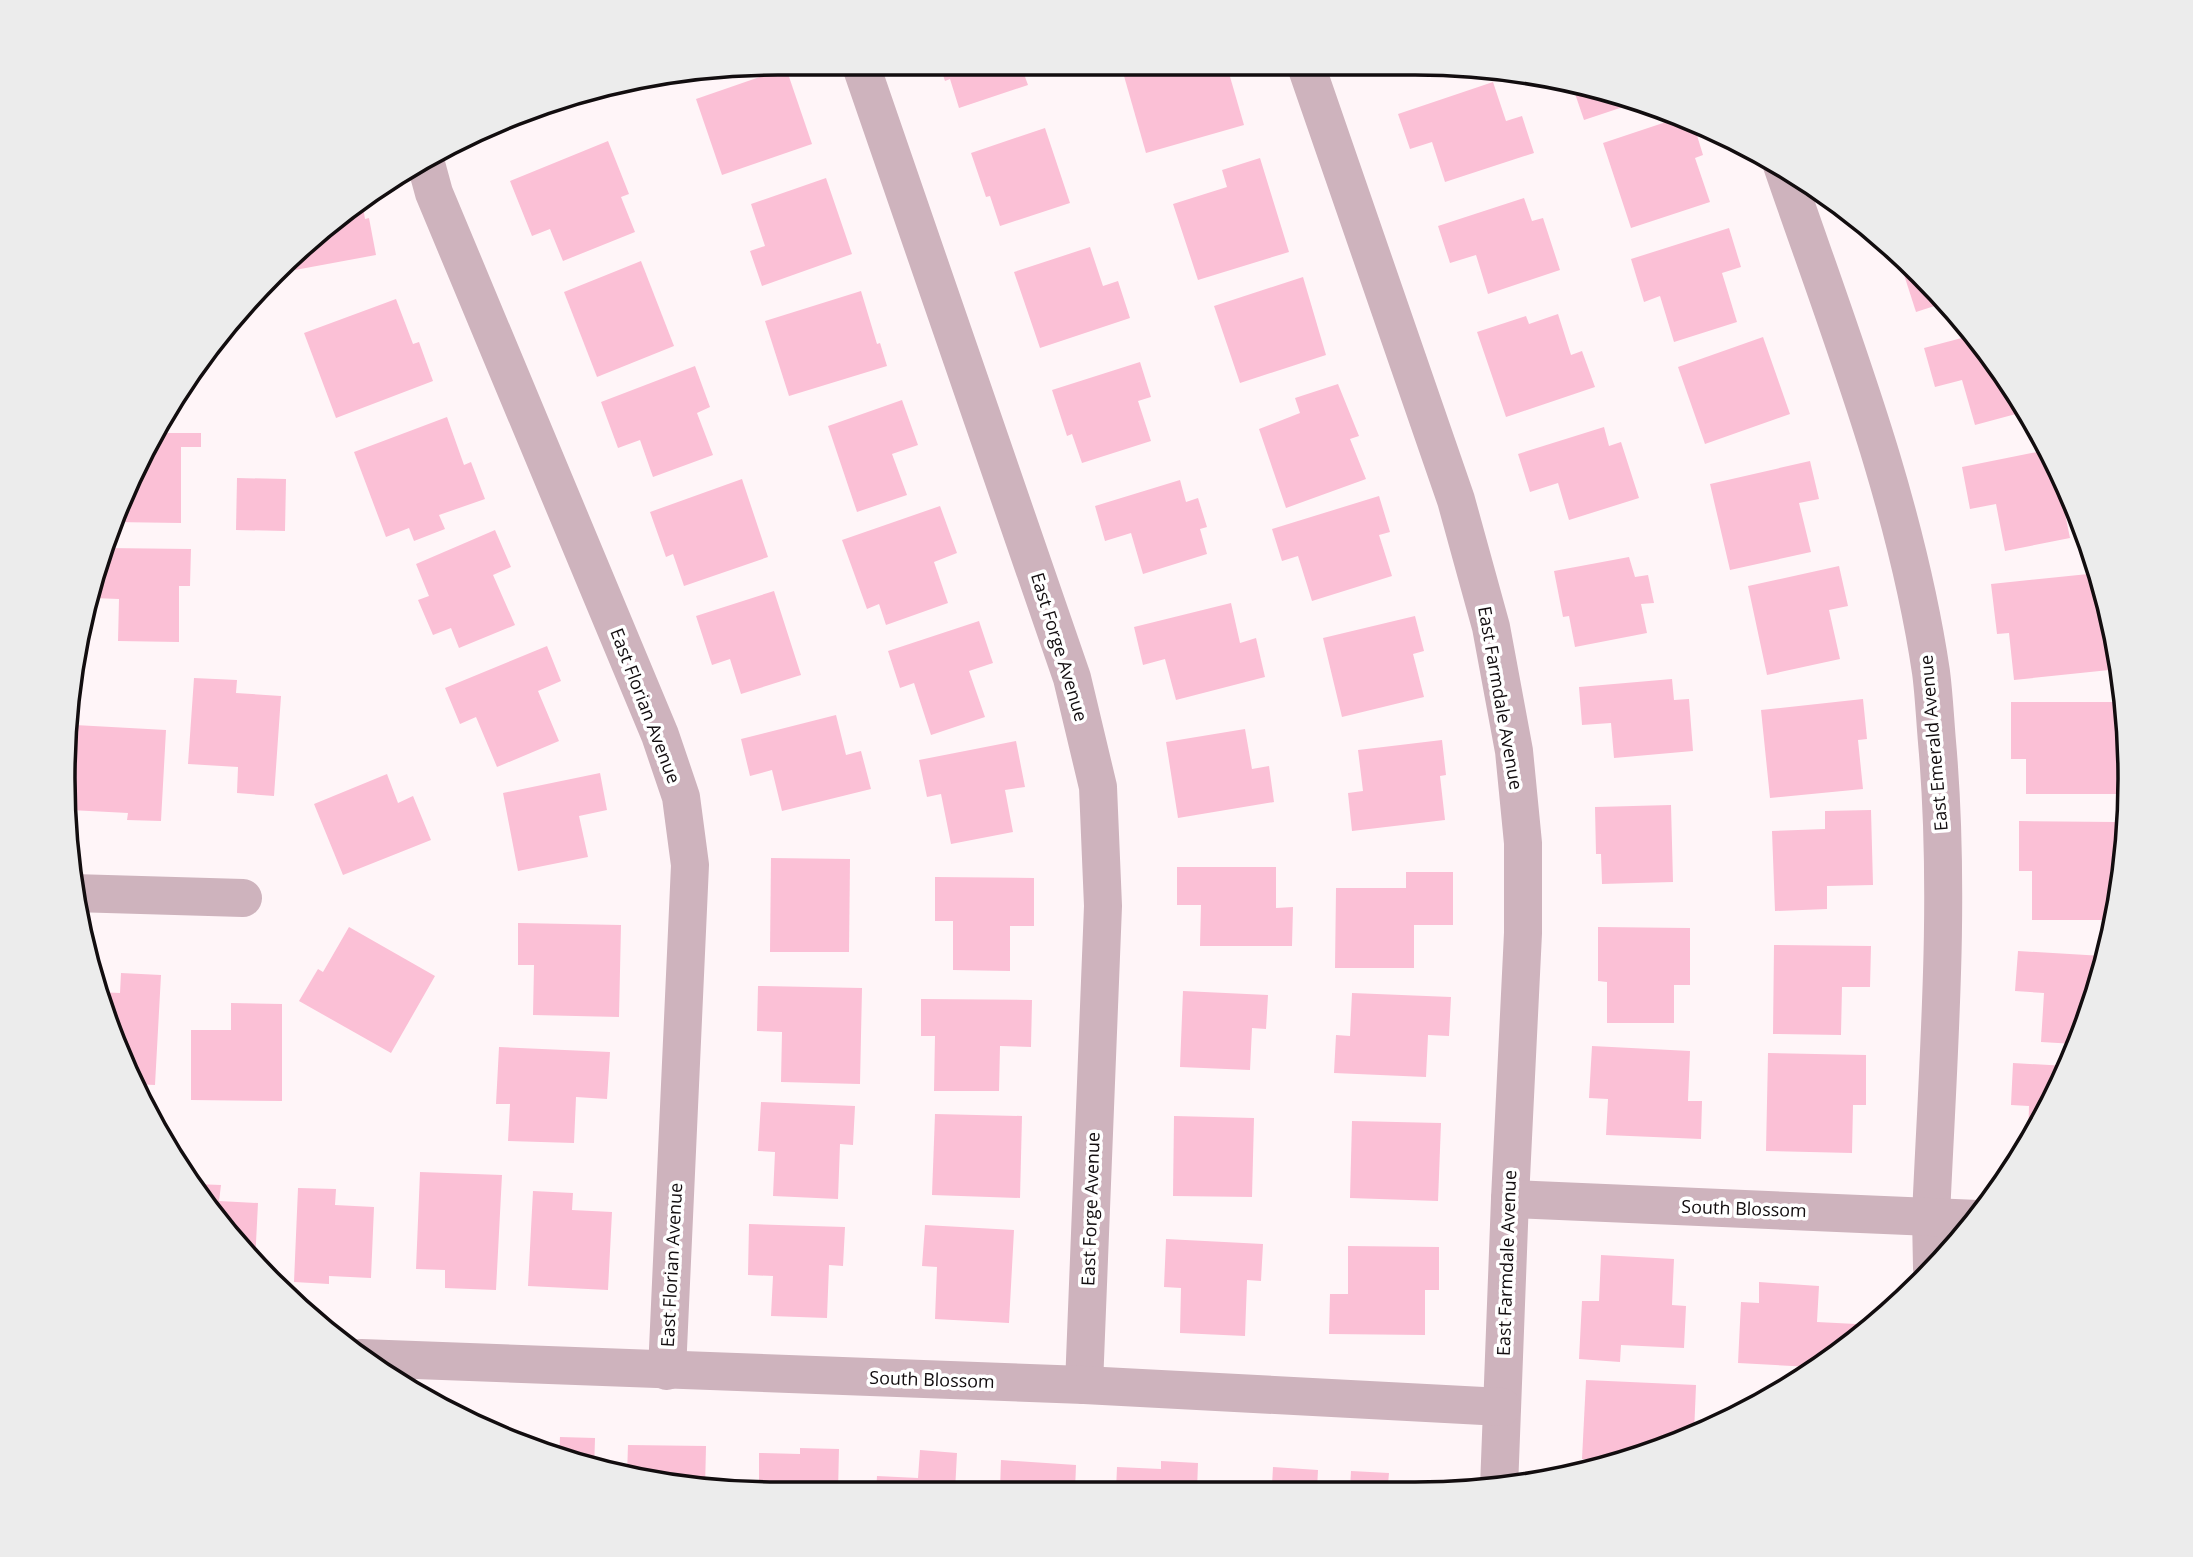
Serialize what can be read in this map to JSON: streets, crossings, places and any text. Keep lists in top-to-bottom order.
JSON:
{
  "streets": {
    "street": [
      "East Forge Avenue",
      "East Farmdale Avenue",
      "East Florian Avenue",
      "East Emerald Avenue",
      "South Blossom"
    ]
  },
  "crossings": [
    ["East Forge Avenue", "South Blossom"],
    ["East Farmdale Avenue", "South Blossom"],
    ["East Florian Avenue", "South Blossom"],
    ["East Emerald Avenue", "South Blossom"]
  ]
}
